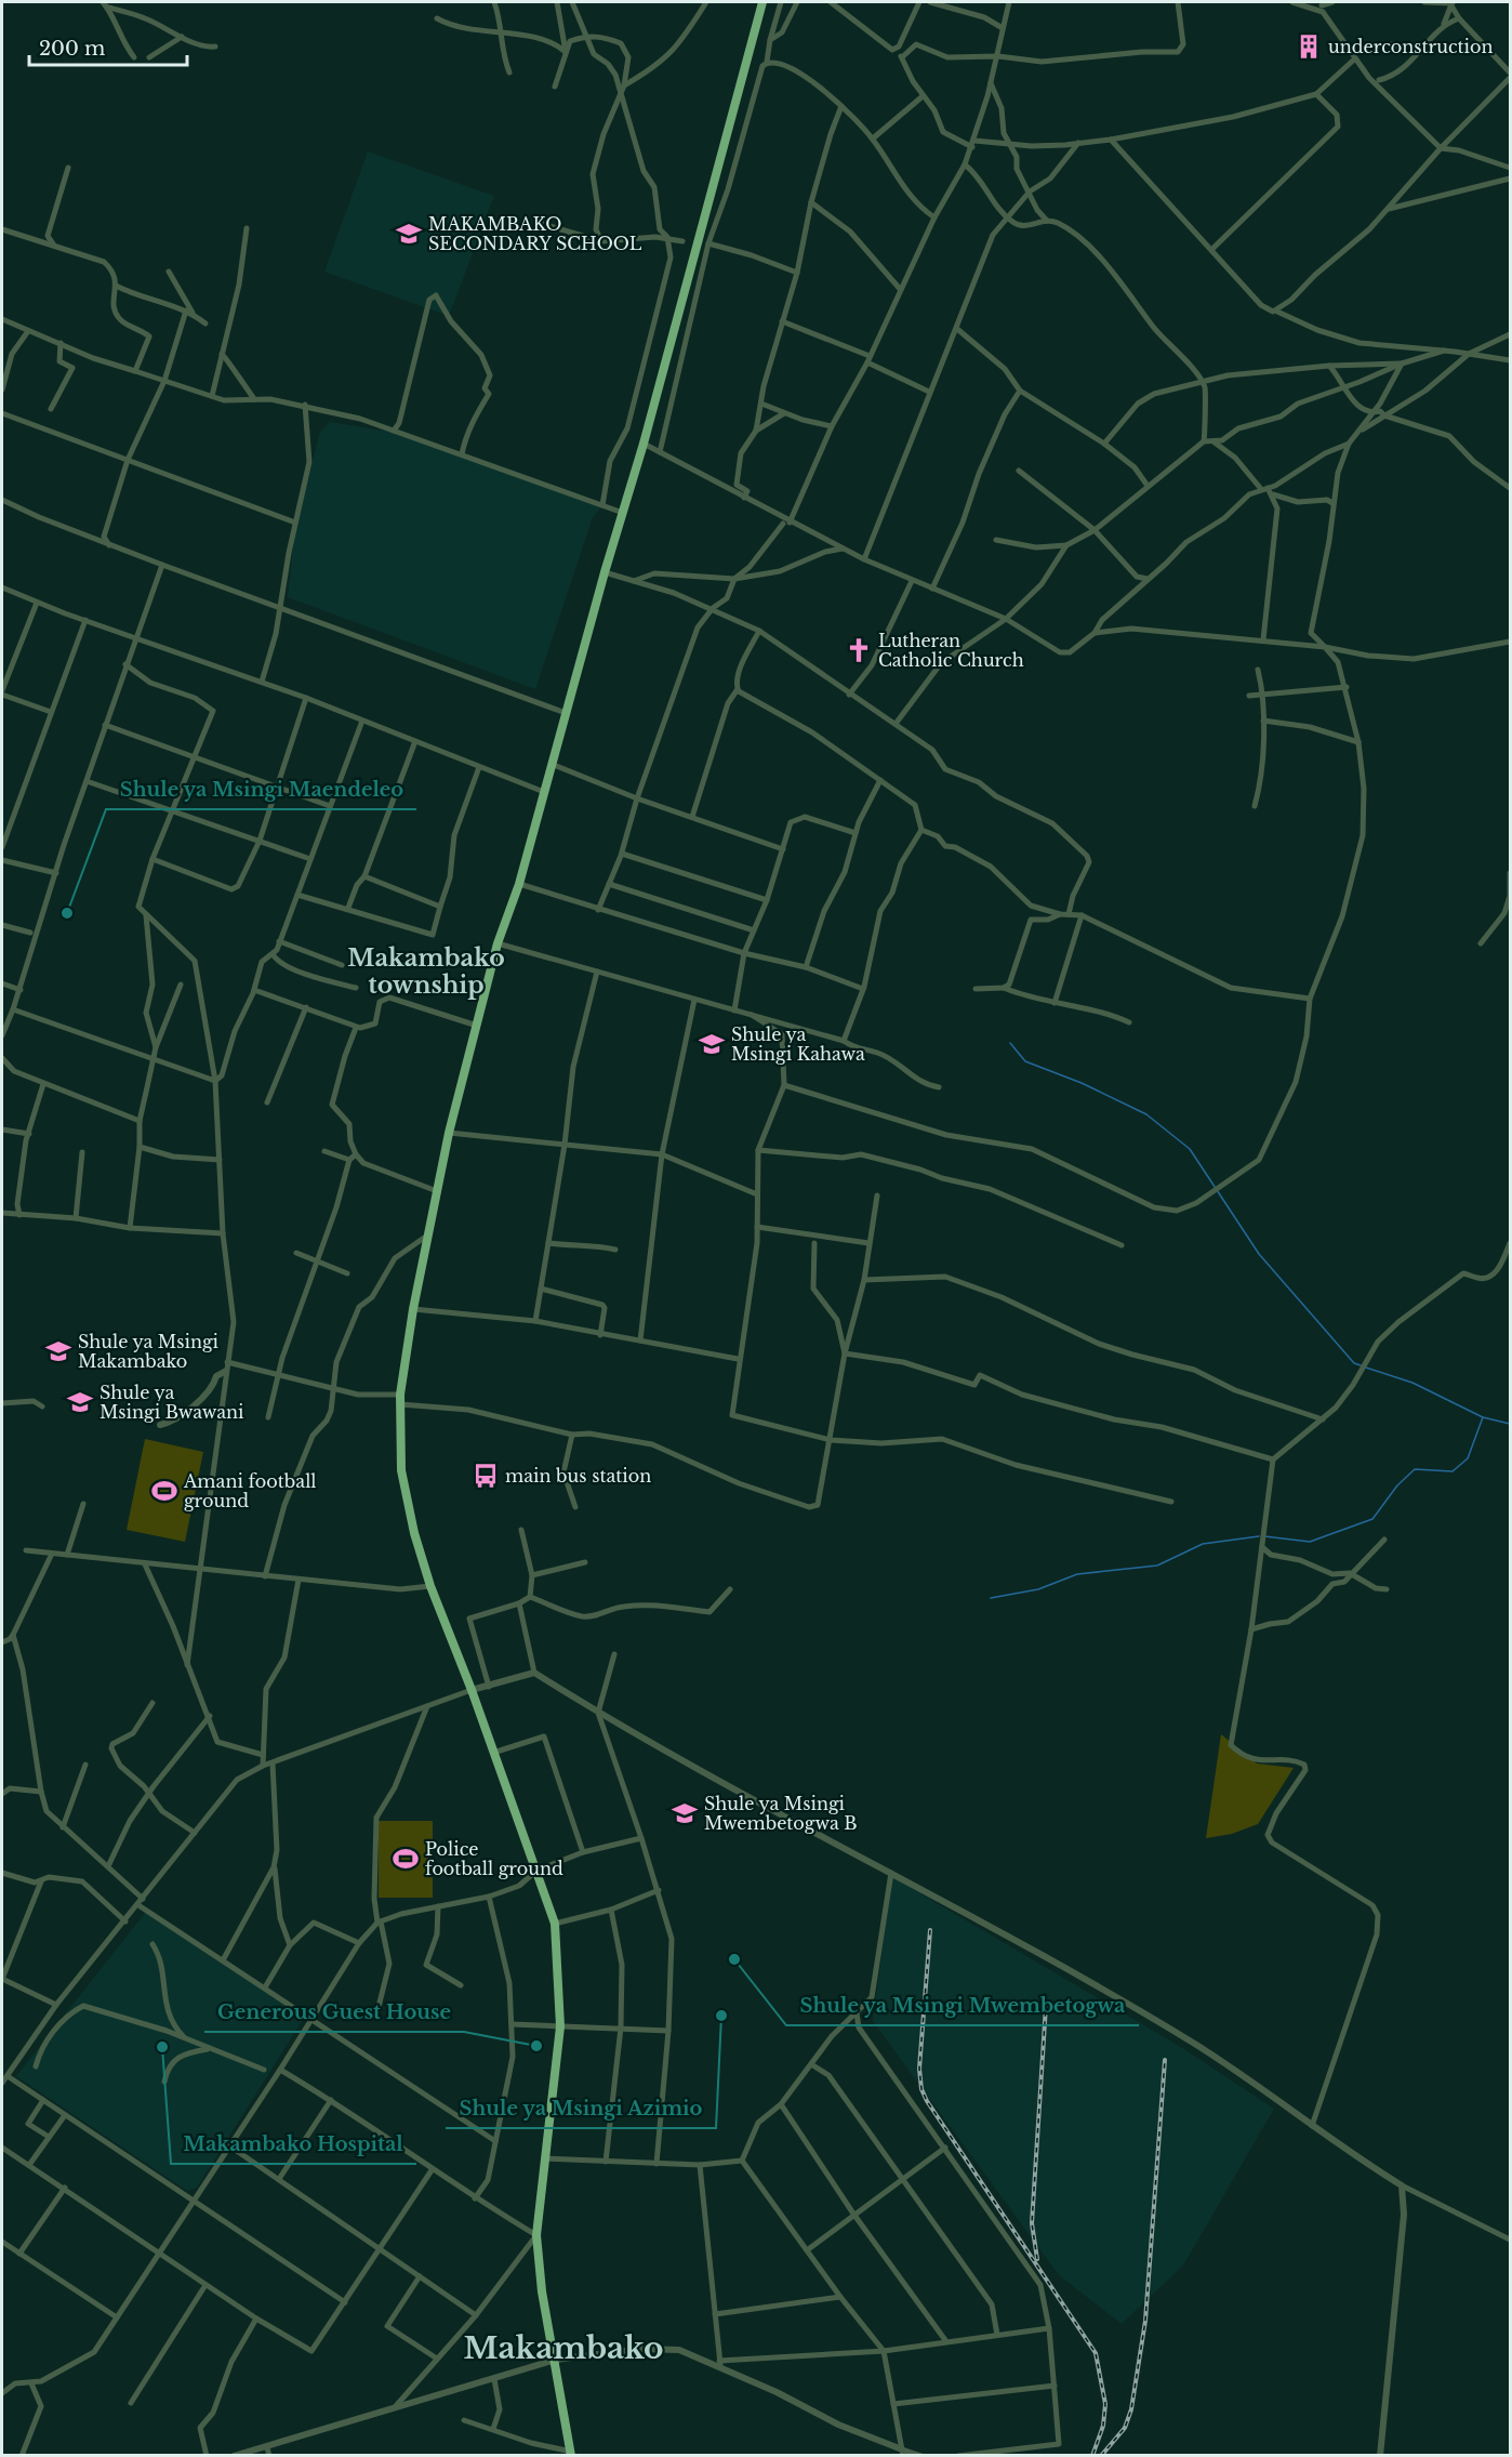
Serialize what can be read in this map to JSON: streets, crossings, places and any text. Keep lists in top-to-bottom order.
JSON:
{
  "districts": ["Makambako township", "Makambako"],
  "places": {
    "building": ["underconstruction"],
    "school or university": [
      "MAKAMBAKO SECONDARY SCHOOL",
      "Shule ya Msingi Kahawa",
      "Shule ya Msingi Makambako",
      "Shule ya Msingi Bwawani",
      "Shule ya Msingi Mwembetogwa B"
    ],
    "church": ["Lutheran Catholic Church"],
    "other": [
      "Shule ya Msingi Maendeleo",
      "Shule ya Msingi Mwembetogwa",
      "Shule ya Msingi Azimio",
      "Generous Guest House",
      "Makambako Hospital"
    ],
    "bus stop": ["main bus station"],
    "sports": ["Amani football ground", "Police football ground"]
  },
  "scale_bar": "200 m"
}
